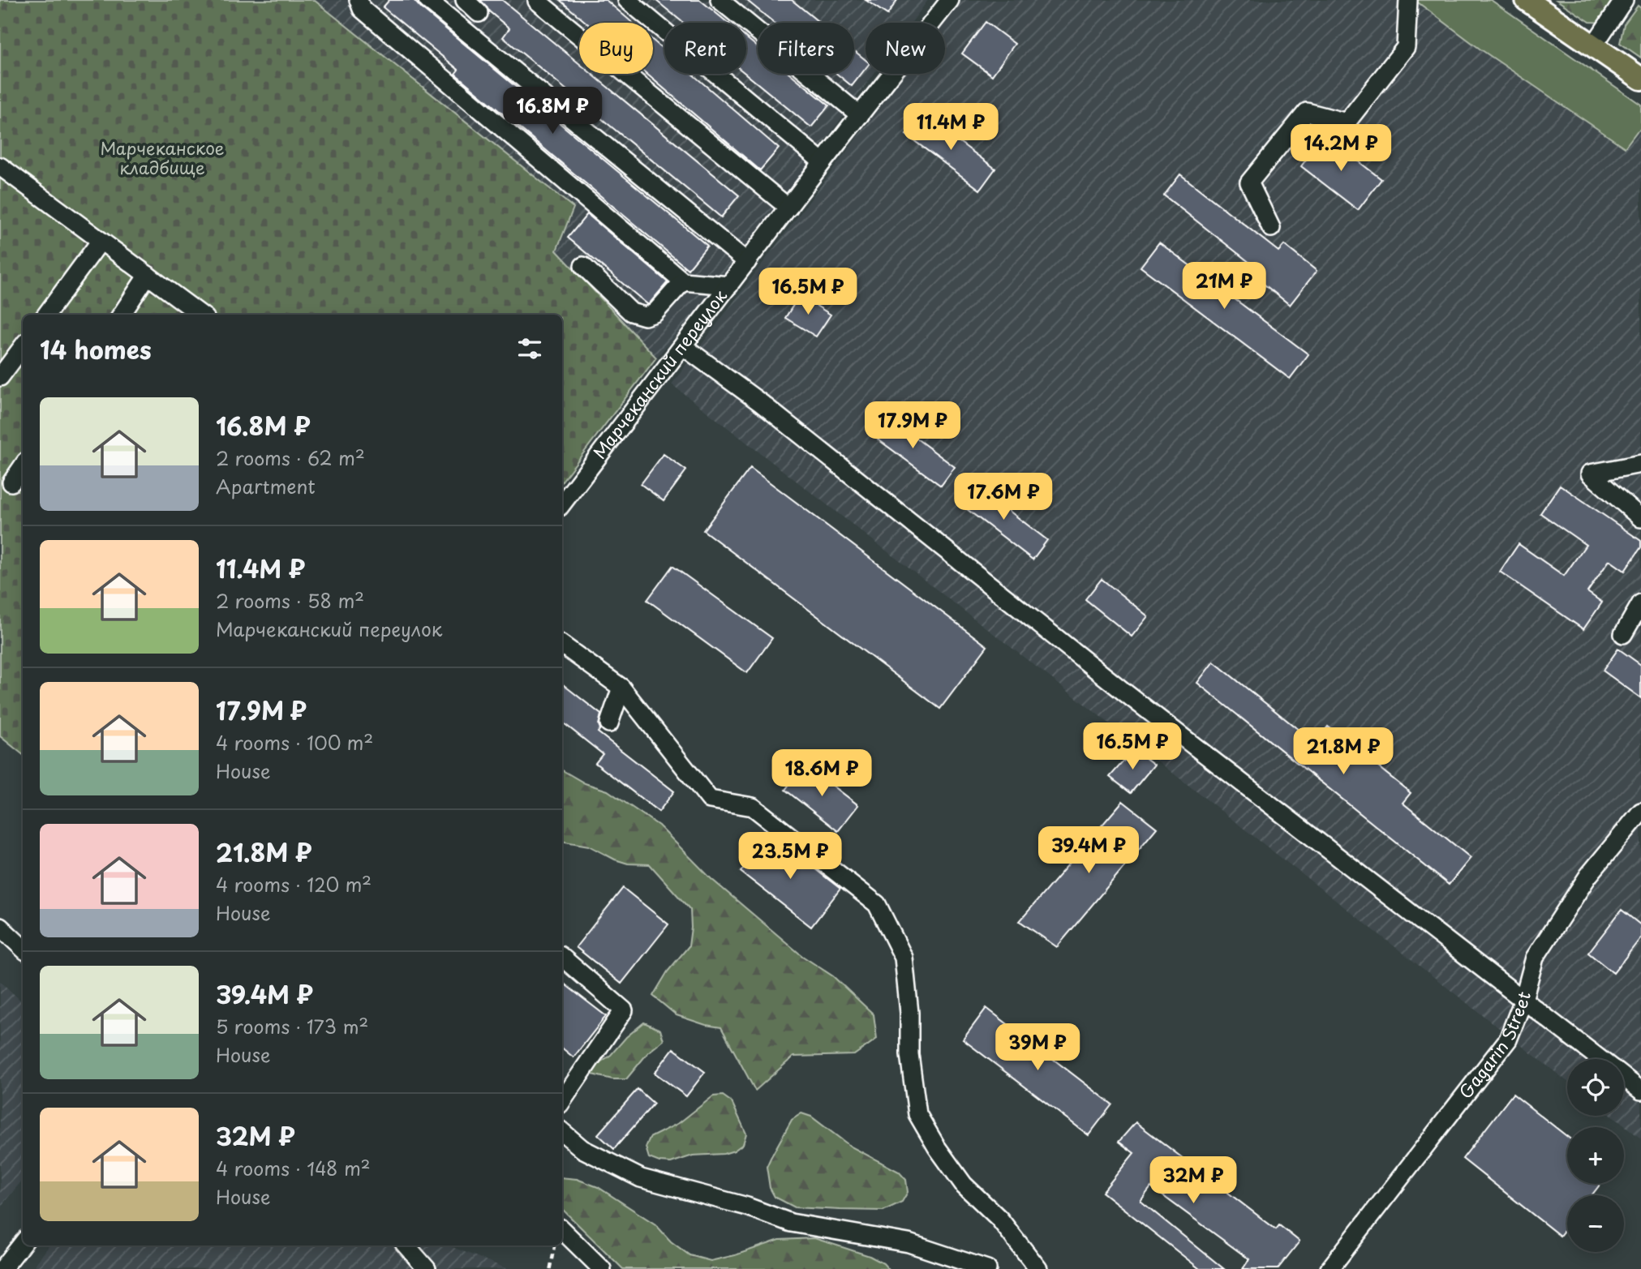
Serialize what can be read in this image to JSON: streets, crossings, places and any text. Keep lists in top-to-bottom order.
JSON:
{
  "streets": {
    "street": ["Марчеканский переулок", "Gagarin Street"]
  },
  "parks": ["Марчеканское кладбище"],
  "page": {
    "chip": [
      "Buy",
      "Rent",
      "Filters",
      "New"
    ],
    "price": [
      "16.8M ₽",
      "11.4M ₽",
      "14.2M ₽",
      "21M ₽",
      "16.5M ₽",
      "17.9M ₽",
      "17.6M ₽",
      "16.5M ₽",
      "21.8M ₽",
      "18.6M ₽",
      "39.4M ₽",
      "23.5M ₽",
      "39M ₽",
      "32M ₽"
    ],
    "heading": "14 homes",
    "list": [
      {
        "name": "16.8M ₽",
        "note": "2 rooms · 62 m² · Apartment"
      },
      {
        "name": "11.4M ₽",
        "note": "2 rooms · 58 m² · Марчеканский переулок"
      },
      {
        "name": "17.9M ₽",
        "note": "4 rooms · 100 m² · House"
      },
      {
        "name": "21.8M ₽",
        "note": "4 rooms · 120 m² · House"
      },
      {
        "name": "39.4M ₽",
        "note": "5 rooms · 173 m² · House"
      },
      {
        "name": "32M ₽",
        "note": "4 rooms · 148 m² · House"
      }
    ],
    "map_buttons": ["+", "−"]
  }
}
